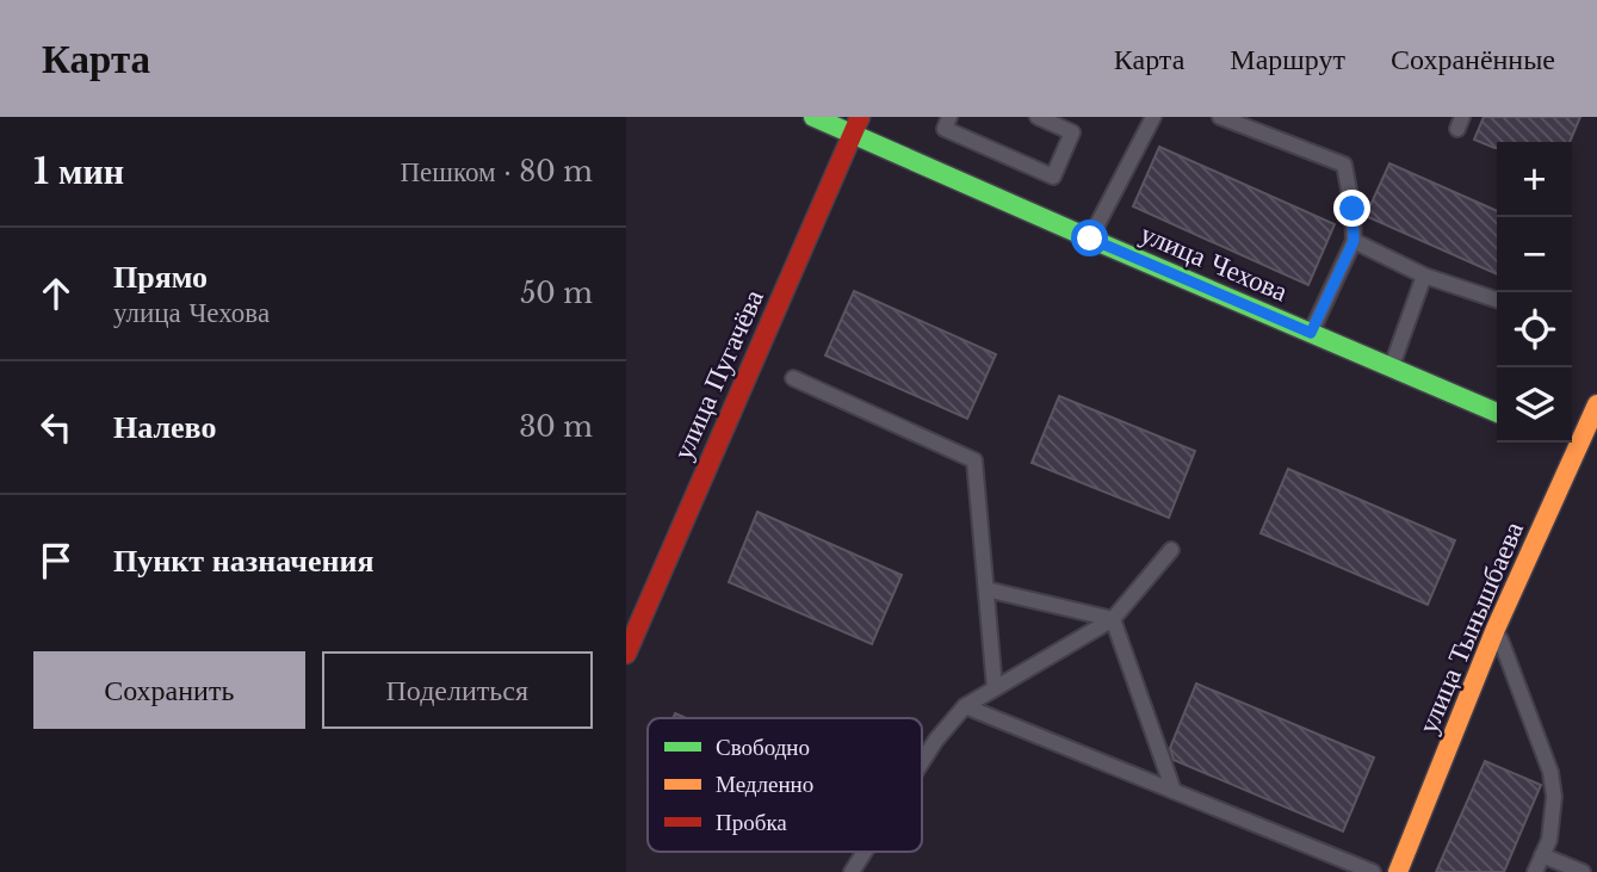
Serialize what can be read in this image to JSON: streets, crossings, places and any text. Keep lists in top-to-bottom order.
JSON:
{
  "streets": {
    "street": ["улица Чехова", "улица Пугачёва", "улица Тынышбаева"]
  },
  "crossings": [
    ["улица Чехова", "улица Пугачёва"]
  ],
  "legend": ["Свободно", "Медленно", "Пробка"],
  "page": {
    "header": "Карта",
    "nav": ["Карта", "Маршрут", "Сохранённые"],
    "heading": ["1 мин", "Пешком · 80 m"],
    "map_buttons": ["+", "−"],
    "list": [
      ["Прямо", "улица Чехова", "50 m"],
      ["Налево", "30 m"],
      "Пункт назначения"
    ],
    "buttons": ["Сохранить", "Поделиться"]
  }
}
